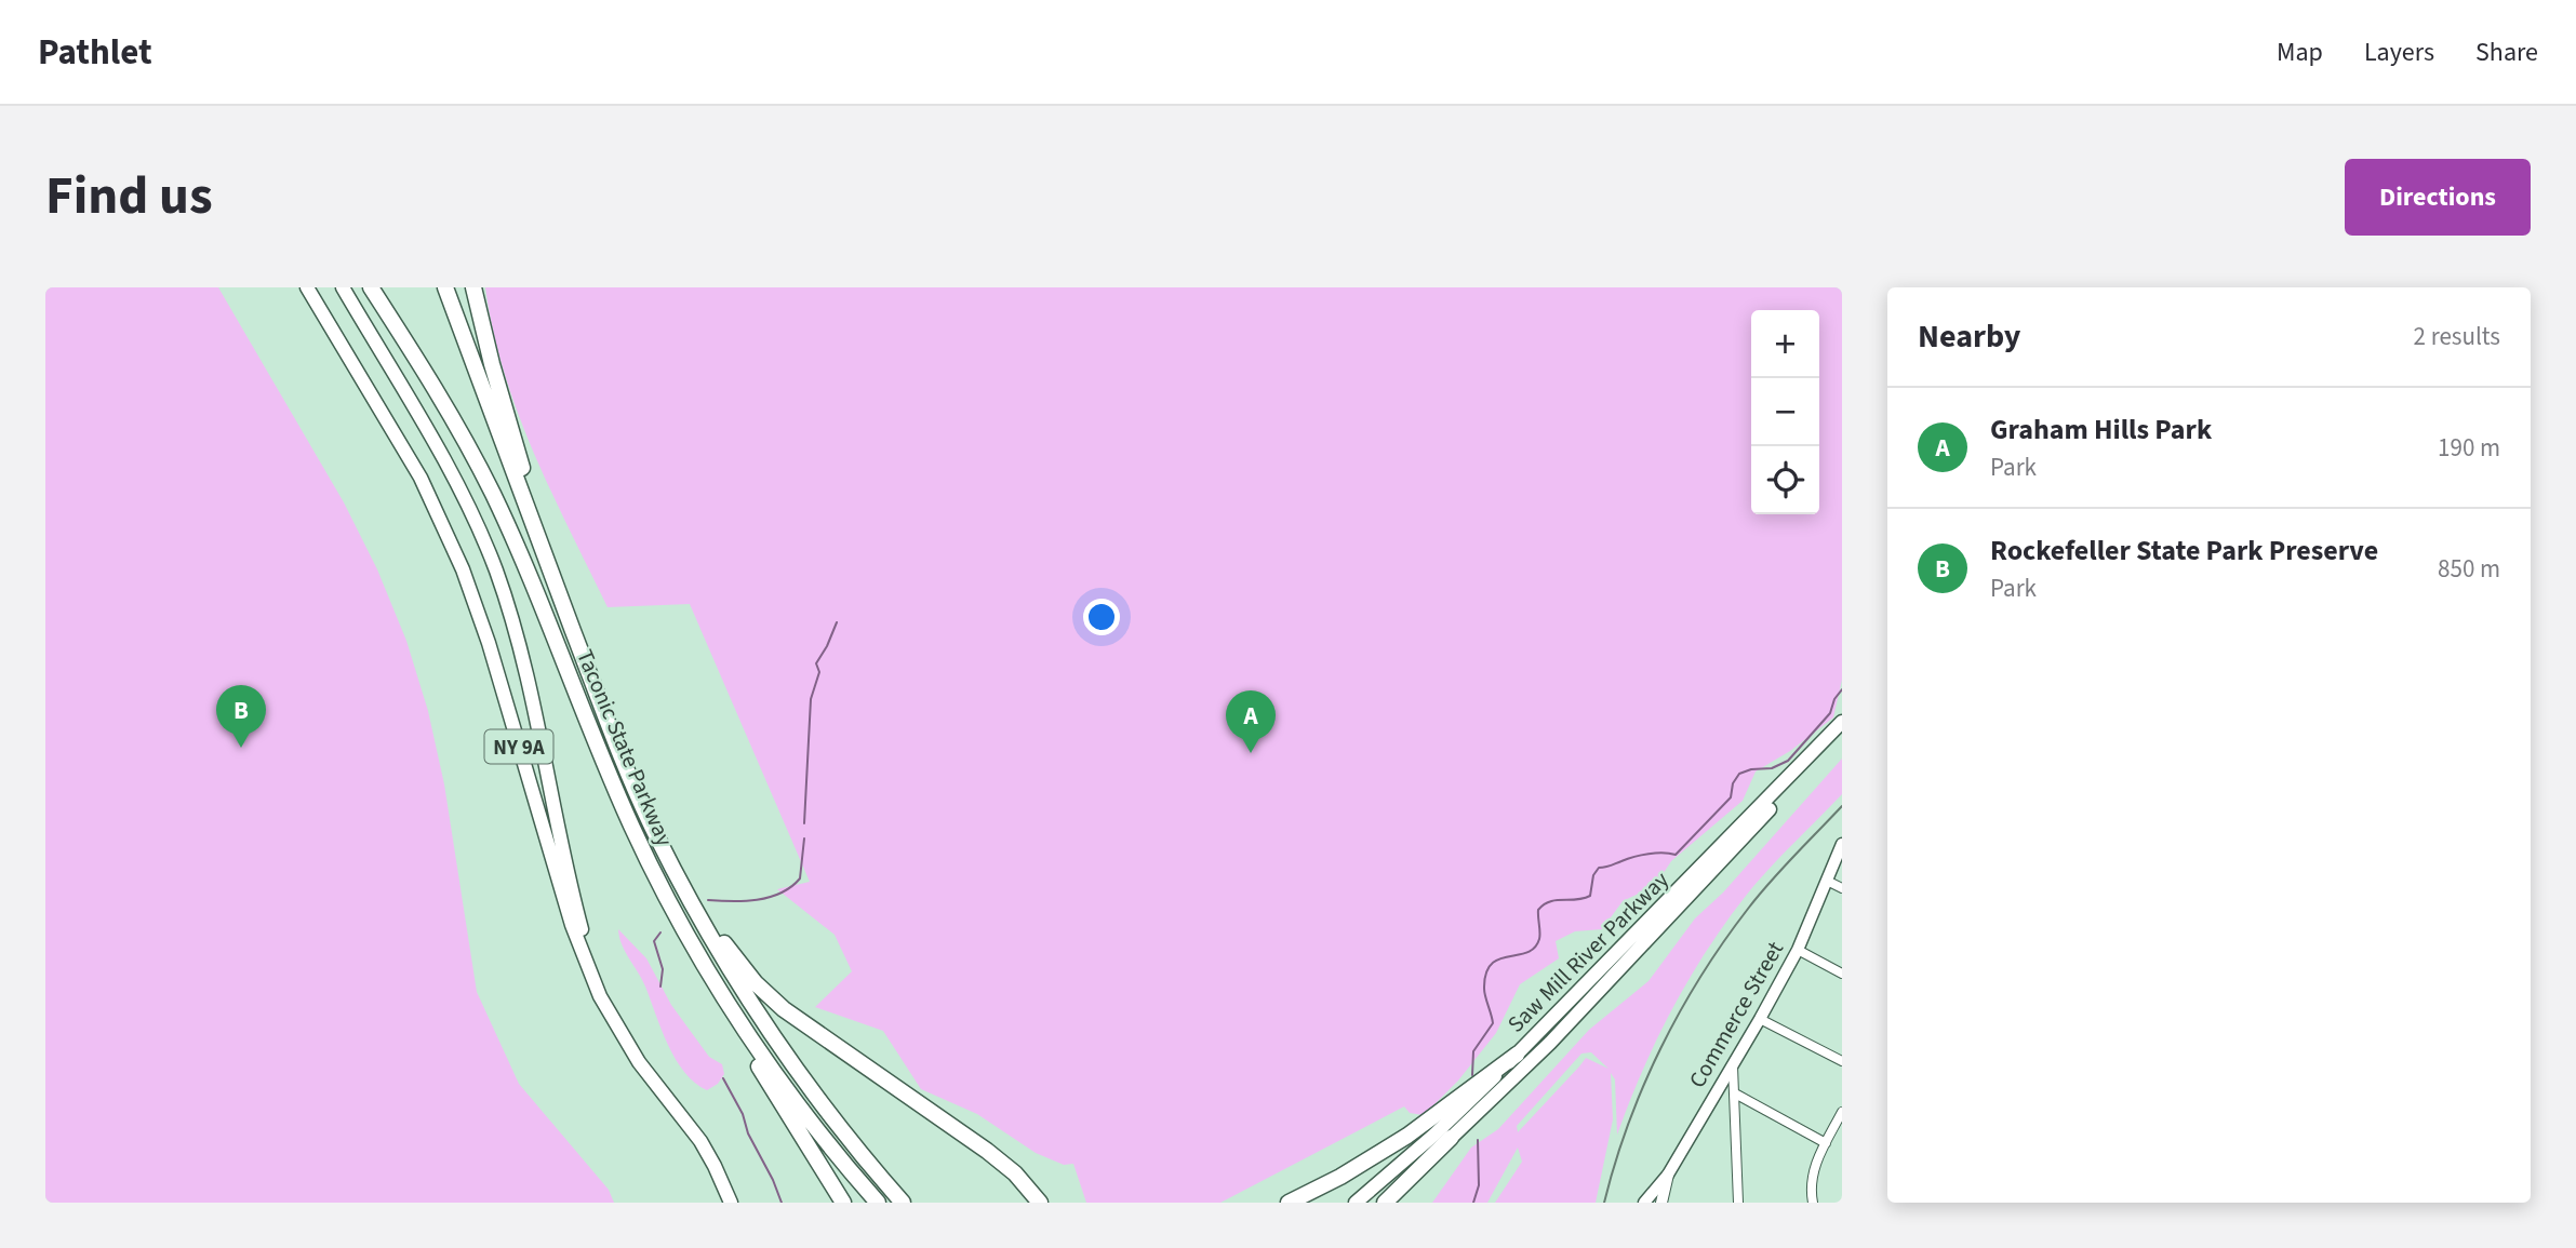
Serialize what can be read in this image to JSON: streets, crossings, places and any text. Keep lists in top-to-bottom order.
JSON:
{
  "streets": {
    "highway": ["Taconic State Parkway"],
    "main road": ["NY 9A", "Saw Mill River Parkway", "Commerce Street"]
  },
  "page": {
    "header": "Pathlet",
    "nav": ["Map", "Layers", "Share"],
    "title": "Find us",
    "buttons": "Directions",
    "heading": ["Nearby", "2 results"],
    "map_buttons": ["+", "−"],
    "list": [
      {
        "mark": "A",
        "name": "Graham Hills Park",
        "note": "Park",
        "value": "190 m"
      },
      {
        "mark": "B",
        "name": "Rockefeller State Park Preserve",
        "note": "Park",
        "value": "850 m"
      }
    ],
    "pins": ["B", "A"]
  }
}
